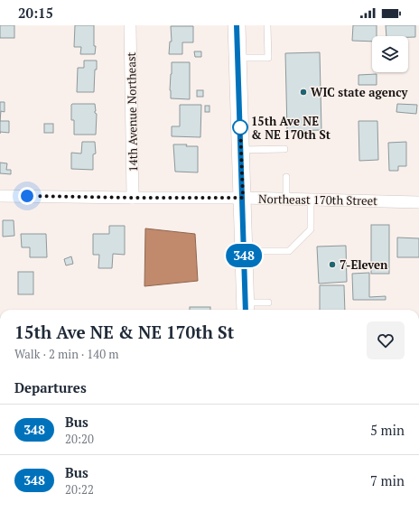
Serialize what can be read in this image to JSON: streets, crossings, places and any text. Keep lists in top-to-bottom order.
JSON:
{
  "streets": {
    "street": ["14th Avenue Northeast", "Northeast 170th Street"]
  },
  "crossings": [
    ["14th Avenue Northeast", "Northeast 170th Street"]
  ],
  "places": ["WIC state agency", "15th Ave NE & NE 170th St", "7-Eleven"],
  "lines": ["bus line 348"],
  "page": {
    "status": "20:15",
    "on_map": "348",
    "heading": [
      ["15th Ave NE & NE 170th St", "Walk · 2 min · 140 m"],
      "Departures"
    ],
    "list": [
      {
        "mark": "348",
        "name": "Bus",
        "note": "20:20",
        "value": "5 min"
      },
      {
        "mark": "348",
        "name": "Bus",
        "note": "20:22",
        "value": "7 min"
      }
    ]
  }
}
